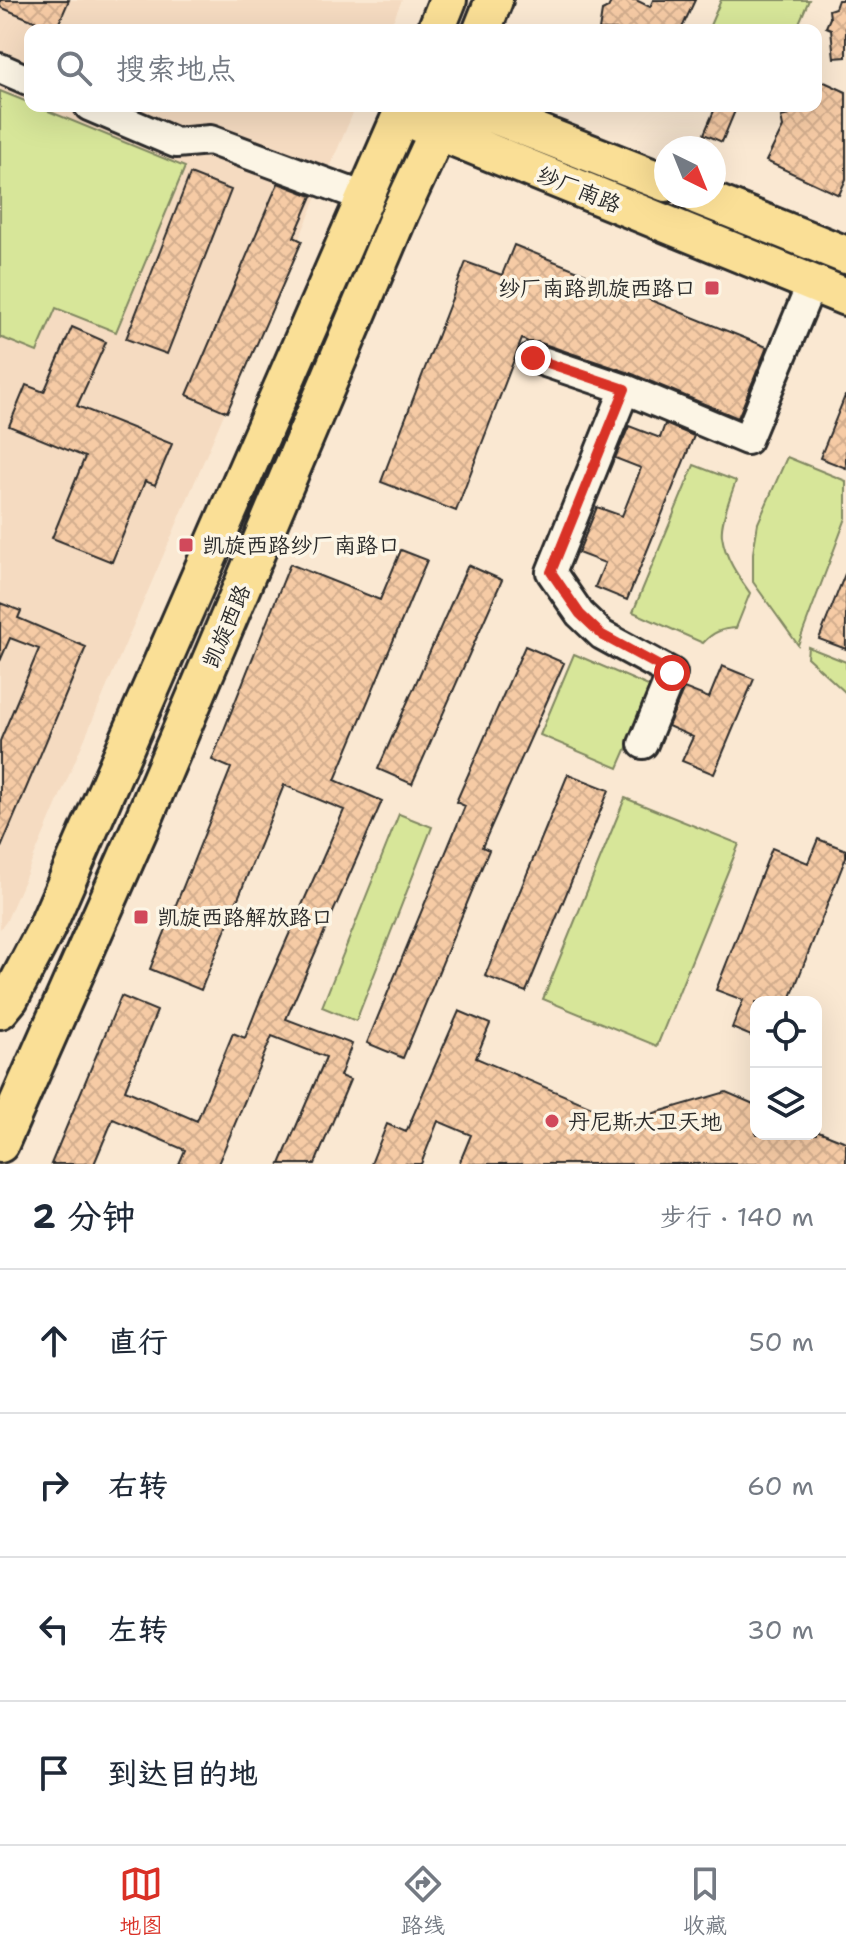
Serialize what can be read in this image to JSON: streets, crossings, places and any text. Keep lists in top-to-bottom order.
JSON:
{
  "streets": {
    "main road": ["纱厂南路", "凯旋西路"]
  },
  "crossings": [
    ["纱厂南路", "凯旋西路"]
  ],
  "places": {
    "transit": ["纱厂南路凯旋西路口", "凯旋西路纱厂南路口", "凯旋西路解放路口"],
    "other": ["丹尼斯大卫天地"]
  },
  "north": "bottom right",
  "page": {
    "search": "搜索地点",
    "heading": ["2 分钟", "步行 · 140 m"],
    "list": [
      ["直行", "50 m"],
      ["右转", "60 m"],
      ["左转", "30 m"],
      "到达目的地"
    ],
    "nav": ["地图", "路线", "收藏"]
  }
}
